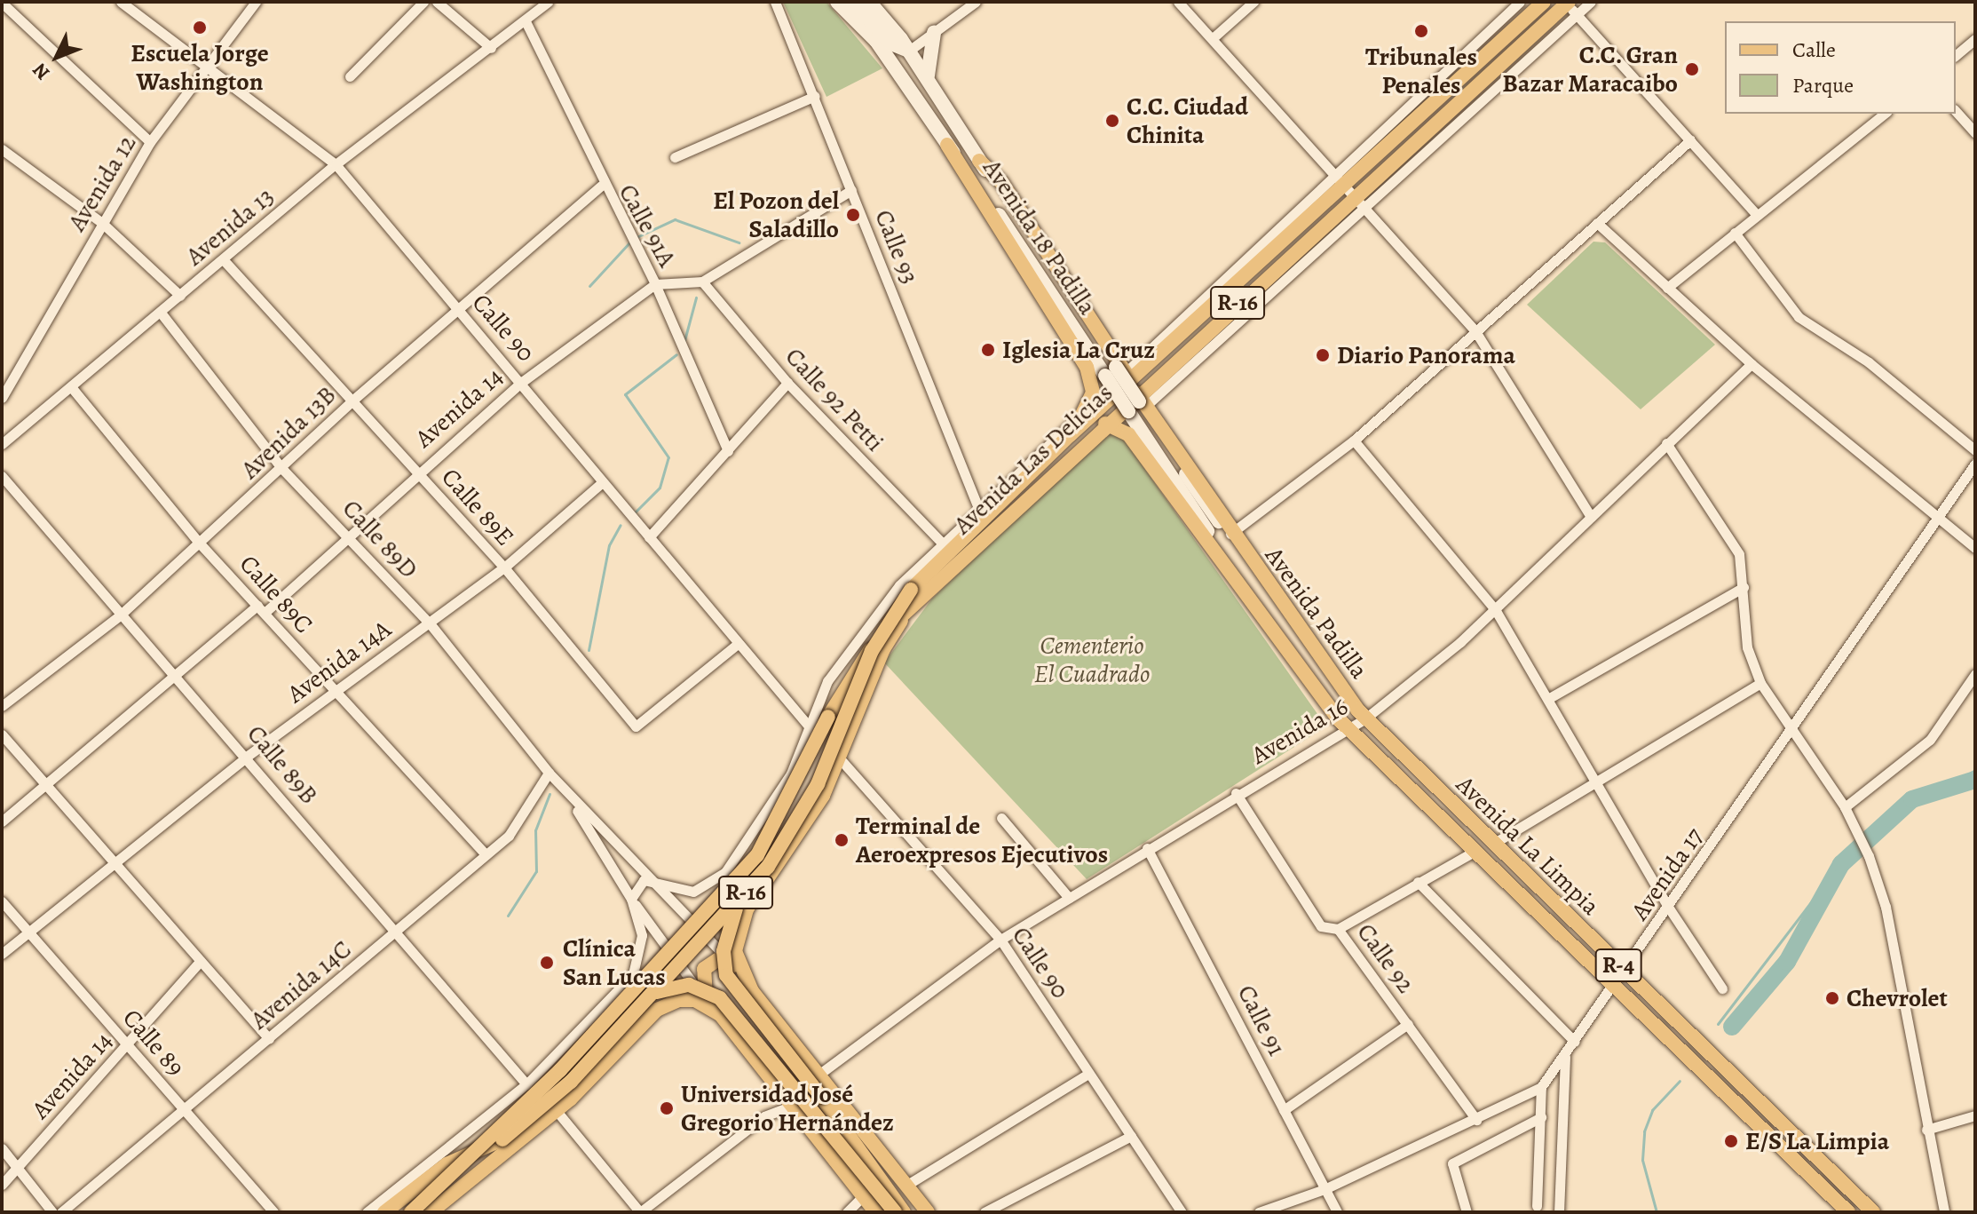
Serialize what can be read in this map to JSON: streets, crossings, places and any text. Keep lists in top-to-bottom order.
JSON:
{
  "streets": {
    "main road": [
      "R-16",
      "Avenida Las Delicias",
      "Avenida Padilla",
      "Avenida La Limpia",
      "R-4"
    ],
    "street": [
      "Avenida 12",
      "Calle 91A",
      "Avenida 13",
      "Avenida 18 Padilla",
      "Calle 93",
      "Calle 90",
      "Calle 92 Petti",
      "Avenida 14",
      "Avenida 13B",
      "Calle 89E",
      "Calle 89D",
      "Calle 89C",
      "Avenida 14A",
      "Avenida 16",
      "Calle 89B",
      "Avenida 17",
      "Calle 92",
      "Avenida 14C",
      "Calle 91",
      "Calle 89"
    ]
  },
  "crossings": [
    ["Avenida 12", "Calle 90"],
    ["Calle 91A", "Avenida 14"],
    ["Calle 91A", "Avenida 13B"],
    ["Avenida 13", "Calle 90"],
    ["Avenida 13", "Calle 89E"],
    ["Avenida 13", "Calle 89D"],
    ["Avenida 13", "Calle 89C"],
    ["Avenida 18 Padilla", "Avenida Padilla"],
    ["Calle 93", "Avenida Las Delicias"],
    ["R-16", "Calle 90"],
    ["R-16", "Calle 92 Petti"],
    ["R-16", "Avenida Las Delicias"],
    ["Calle 90", "Avenida 14"],
    ["Calle 90", "Avenida 13B"],
    ["Calle 90", "Calle 89E"],
    ["Calle 90", "Avenida 14A"],
    ["Calle 90", "Avenida 16"],
    ["Calle 92 Petti", "Avenida Las Delicias"],
    ["Avenida 14", "Calle 89E"],
    ["Avenida 14", "Calle 89D"],
    ["Avenida 14", "Calle 89C"],
    ["Avenida 14", "Calle 89B"],
    ["Avenida 14", "Calle 89"],
    ["Avenida 13B", "Calle 89E"],
    ["Avenida 13B", "Calle 89D"],
    ["Avenida 13B", "Calle 89C"],
    ["Avenida 13B", "Calle 89B"],
    ["Avenida Las Delicias", "Avenida Padilla"],
    ["Calle 89E", "Avenida 14A"],
    ["Calle 89D", "Avenida 14A"],
    ["Calle 89D", "Avenida 14C"],
    ["Calle 89C", "Avenida 14A"],
    ["Calle 89C", "Avenida 14C"],
    ["Avenida Padilla", "Avenida 16"],
    ["Avenida Padilla", "Avenida La Limpia"],
    ["Avenida 14A", "Calle 89B"],
    ["Avenida 14A", "Calle 89"],
    ["Avenida 16", "Avenida La Limpia"],
    ["Avenida 16", "Calle 92"],
    ["Avenida 16", "Calle 91"],
    ["Calle 89B", "Avenida 14C"],
    ["Avenida La Limpia", "Avenida 17"],
    ["Avenida 17", "Calle 92"],
    ["Avenida 17", "Calle 91"],
    ["Avenida 14C", "Calle 89"]
  ],
  "parks": ["Cementerio El Cuadrado"],
  "places": [
    "Escuela Jorge Washington",
    "Tribunales Penales",
    "C.C. Gran Bazar Maracaibo",
    "C.C. Ciudad Chinita",
    "El Pozon del Saladillo",
    "Iglesia La Cruz",
    "Diario Panorama",
    "Terminal de Aeroexpresos Ejecutivos",
    "Clínica San Lucas",
    "Chevrolet",
    "Universidad José Gregorio Hernández",
    "E/S La Limpia"
  ],
  "legend": ["Calle", "Parque"],
  "north": "bottom left"
}
